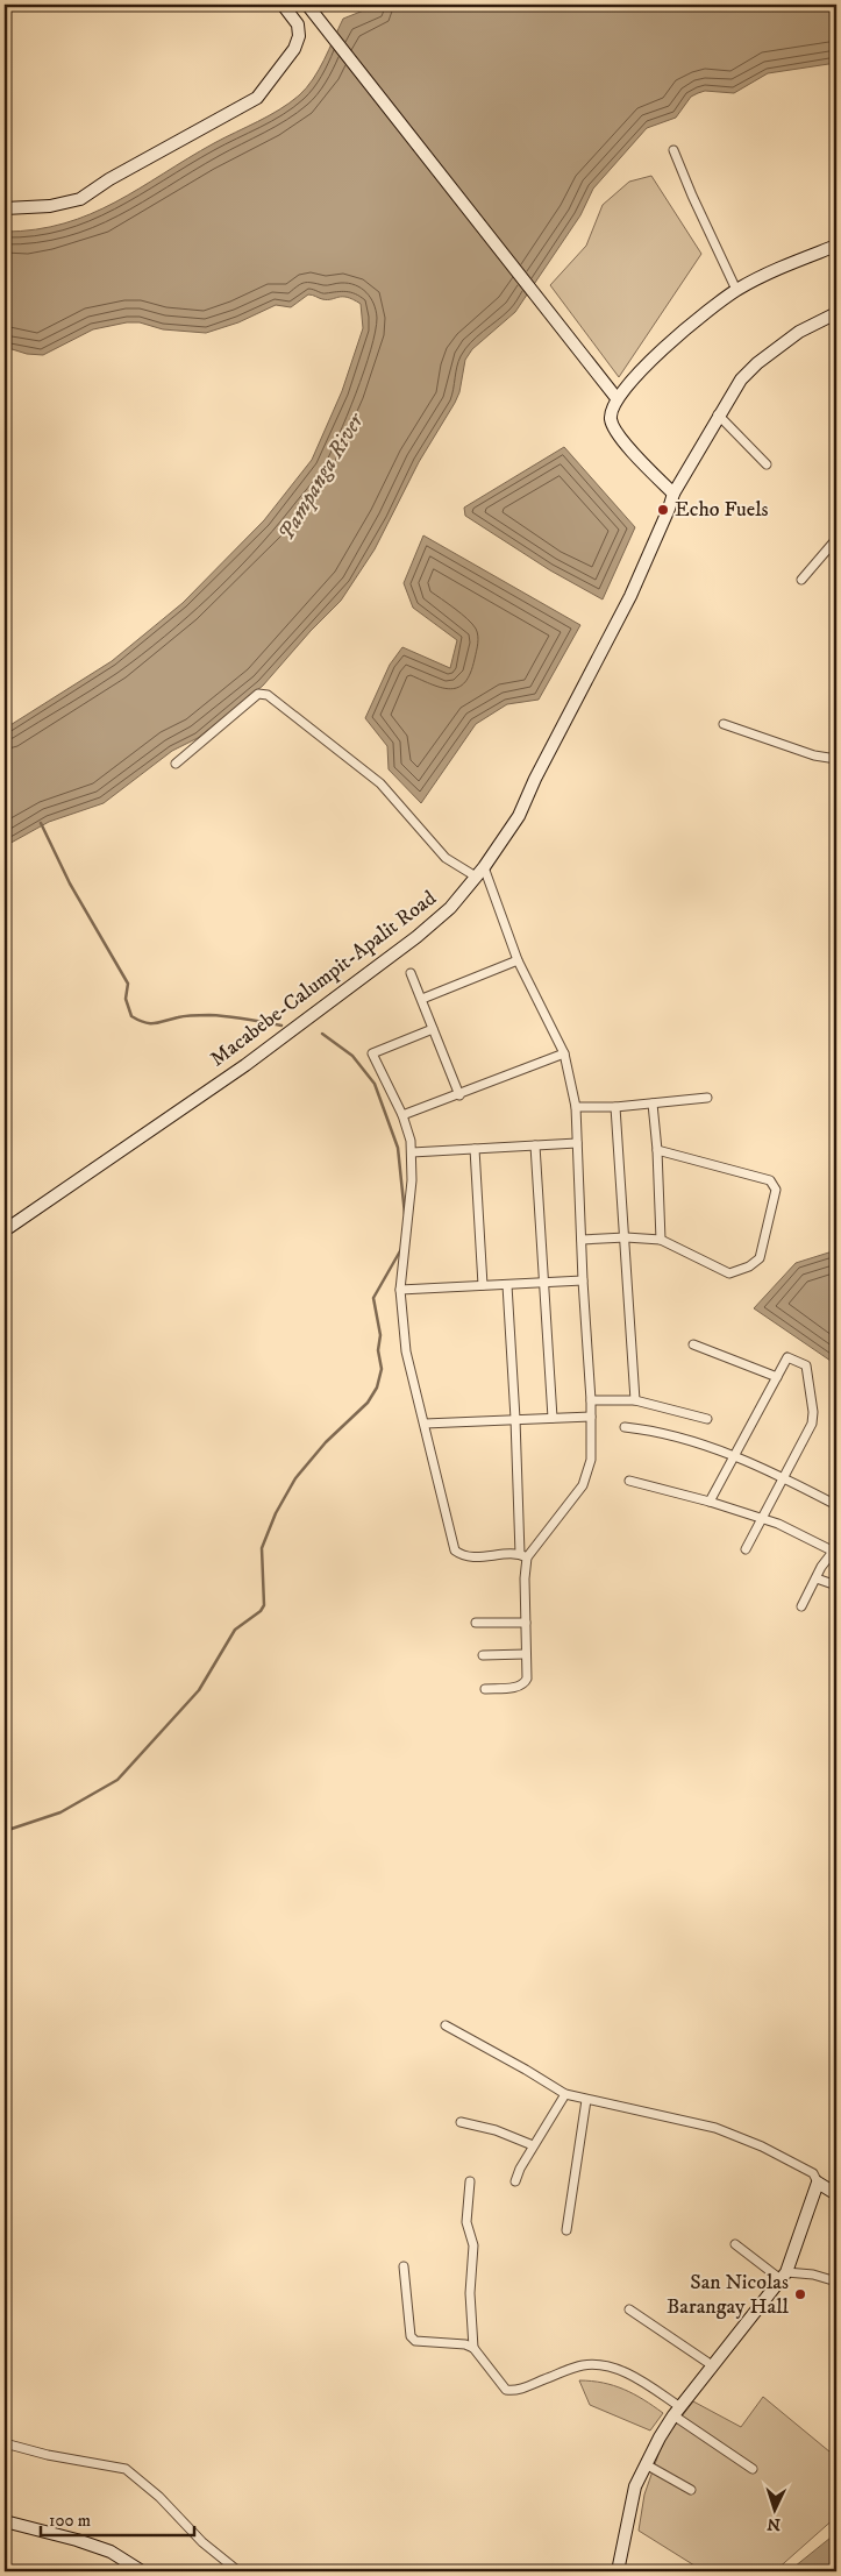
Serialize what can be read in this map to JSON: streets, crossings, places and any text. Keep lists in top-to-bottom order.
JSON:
{
  "streets": {
    "main road": ["Macabebe-Calumpit-Apalit Road"]
  },
  "water": ["Pampanga River"],
  "places": ["Echo Fuels", "San Nicolas Barangay Hall"],
  "scale_bar": "100 m",
  "north": "bottom"
}
